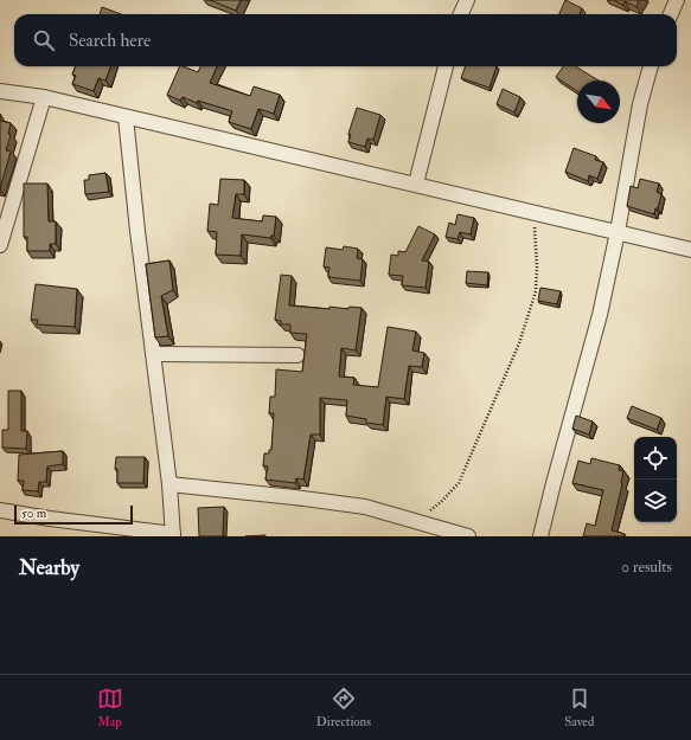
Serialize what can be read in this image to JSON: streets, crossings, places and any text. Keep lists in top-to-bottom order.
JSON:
{
  "scale_bar": "50 m",
  "north": "bottom right",
  "page": {
    "search": "Search here",
    "scale": "50 m",
    "heading": ["Nearby", "0 results"],
    "nav": ["Map", "Directions", "Saved"]
  }
}
